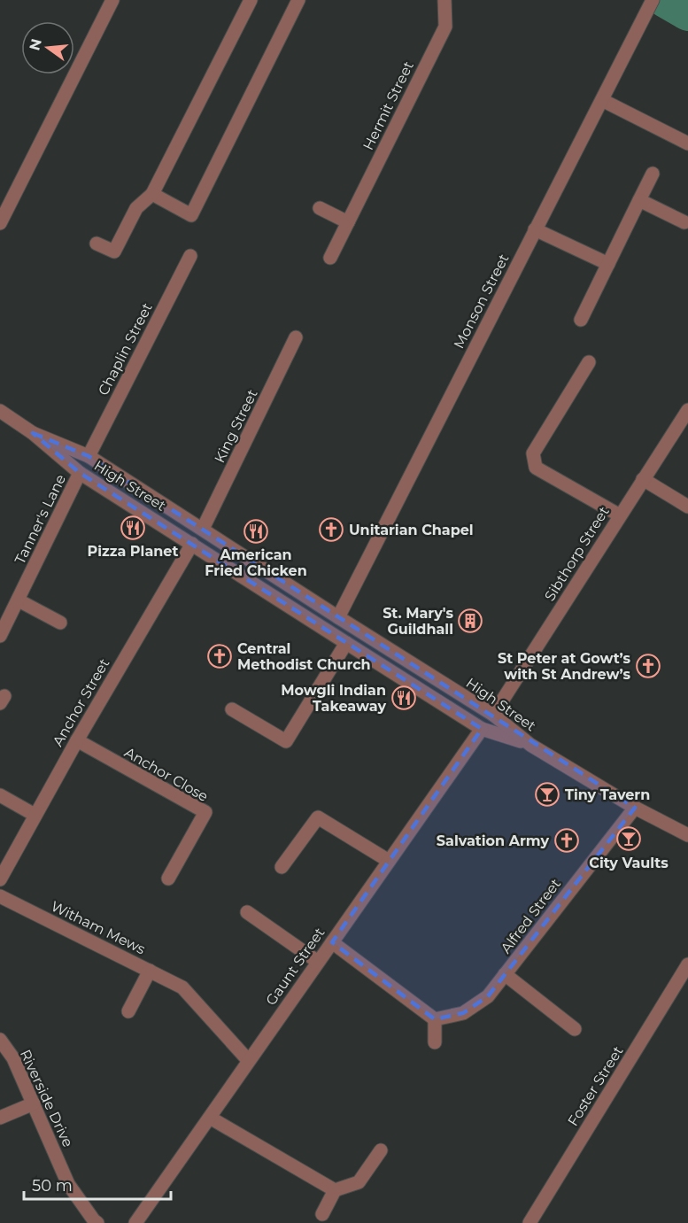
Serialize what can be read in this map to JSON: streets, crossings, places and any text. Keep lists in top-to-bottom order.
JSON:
{
  "streets": {
    "street": [
      "Hermit Street",
      "Monson Street",
      "Chaplin Street",
      "King Street",
      "High Street",
      "Tanner's Lane",
      "Sibthorp Street",
      "Anchor Street",
      "Anchor Close",
      "Alfred Street",
      "Witham Mews",
      "Gaunt Street",
      "Foster Street",
      "Riverside Drive"
    ]
  },
  "crossings": [
    ["Monson Street", "High Street"],
    ["Chaplin Street", "High Street"],
    ["King Street", "High Street"],
    ["High Street", "Tanner's Lane"],
    ["High Street", "Sibthorp Street"],
    ["High Street", "Anchor Street"],
    ["High Street", "Gaunt Street"],
    ["Anchor Street", "Anchor Close"],
    ["Witham Mews", "Gaunt Street"]
  ],
  "places": {
    "restaurant": ["Pizza Planet", "American Fried Chicken", "Mowgli Indian Takeaway"],
    "church": [
      "Unitarian Chapel",
      "Central Methodist Church",
      "St Peter at Gowt’s with St Andrew’s",
      "Salvation Army"
    ],
    "building": ["St. Mary's Guildhall"],
    "bar": ["Tiny Tavern", "City Vaults"]
  },
  "scale_bar": "50 m",
  "north": "left"
}
